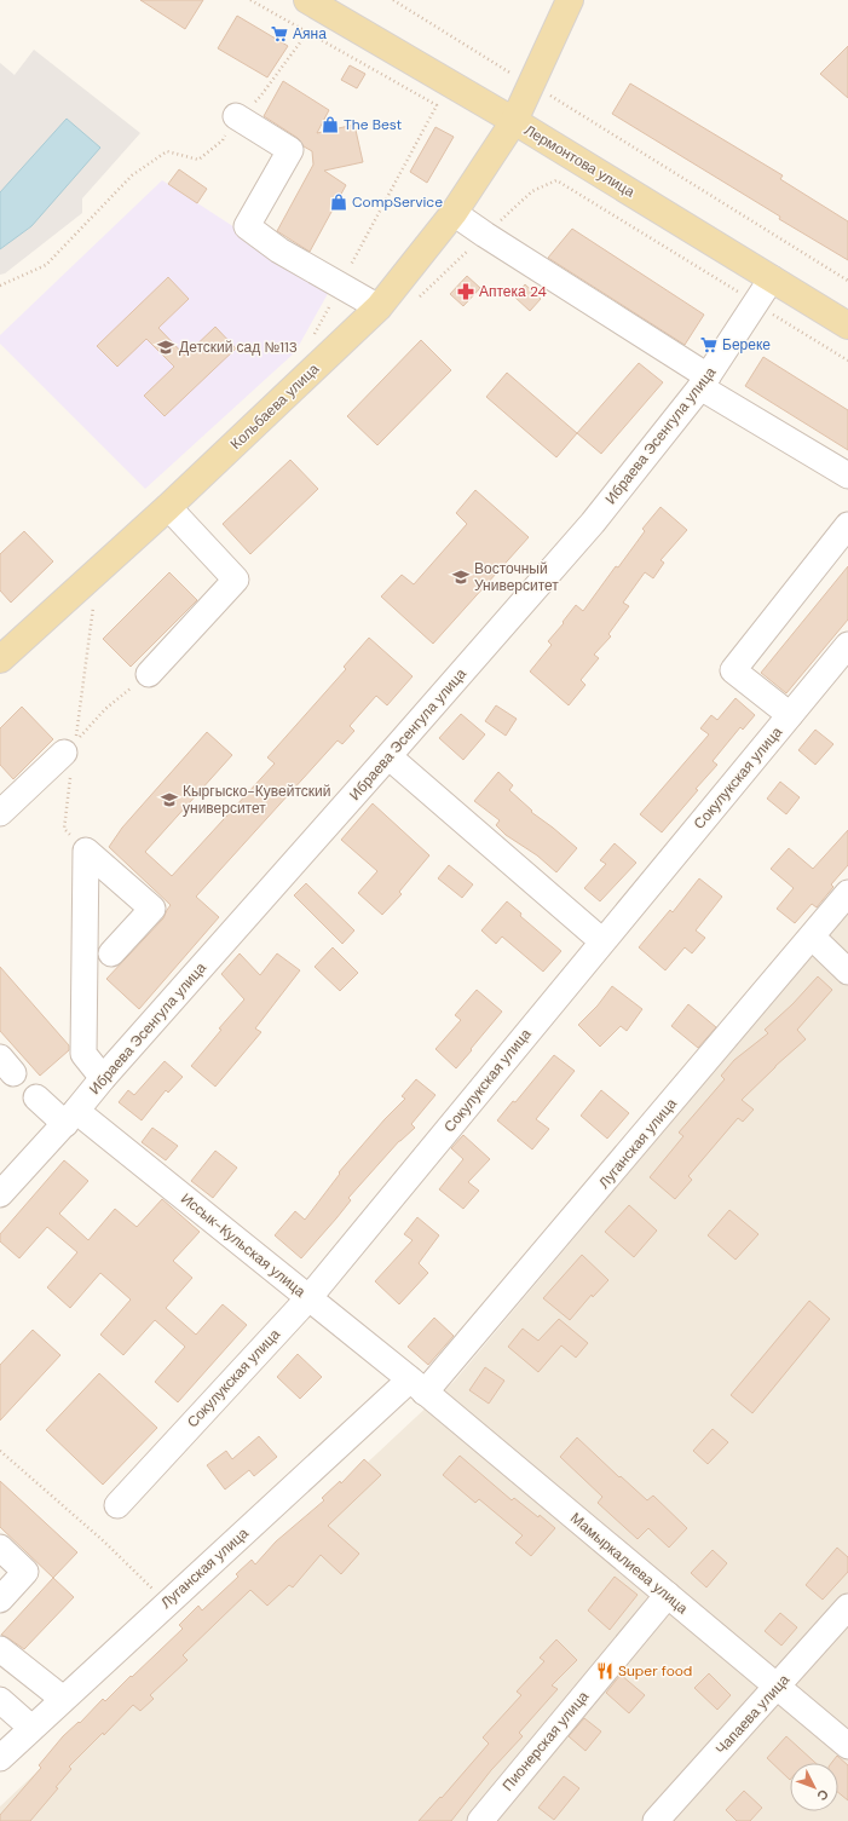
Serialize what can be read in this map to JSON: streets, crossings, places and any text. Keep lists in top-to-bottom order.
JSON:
{
  "streets": {
    "main road": ["Лермонтова улица", "Кольбаева улица"],
    "street": [
      "Ибраева Эсенгула улица",
      "Сокулукская улица",
      "Луганская улица",
      "Иссык-Кульская улица",
      "Мамыркалиева улица",
      "Чапаева улица",
      "Пионерская улица"
    ]
  },
  "crossings": [
    ["Лермонтова улица", "Кольбаева улица"],
    ["Лермонтова улица", "Ибраева Эсенгула улица"],
    ["Ибраева Эсенгула улица", "Иссык-Кульская улица"],
    ["Сокулукская улица", "Иссык-Кульская улица"],
    ["Луганская улица", "Иссык-Кульская улица"],
    ["Луганская улица", "Мамыркалиева улица"],
    ["Иссык-Кульская улица", "Мамыркалиева улица"],
    ["Мамыркалиева улица", "Чапаева улица"],
    ["Мамыркалиева улица", "Пионерская улица"]
  ],
  "places": {
    "supermarket": ["Аяна", "Береке"],
    "shop": ["The Best", "CompService"],
    "pharmacy": ["Аптека 24"],
    "school or university": ["Детский сад №113", "Восточный Университет", "Кыргыско-Кувейтский университет"],
    "restaurant": ["Super food"]
  },
  "north": "bottom right"
}
